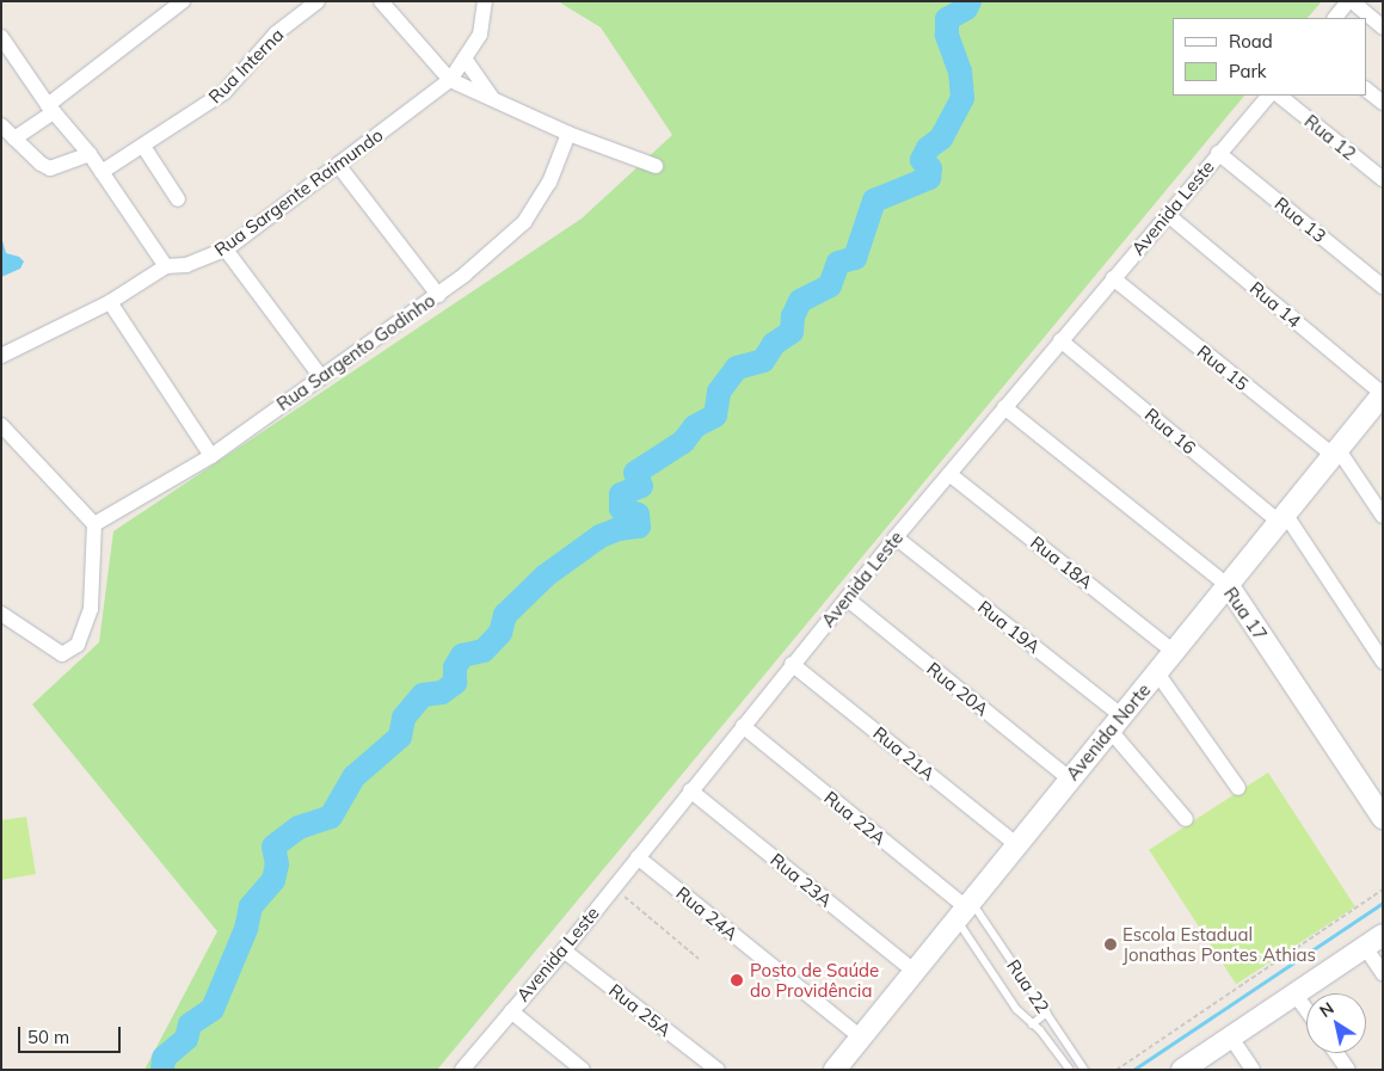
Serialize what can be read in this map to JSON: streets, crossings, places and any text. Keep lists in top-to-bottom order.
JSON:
{
  "streets": {
    "street": [
      "Rua Interna",
      "Rua 12",
      "Rua Sargente Raimundo",
      "Avenida Leste",
      "Rua 13",
      "Rua 14",
      "Rua Sargento Godinho",
      "Rua 15",
      "Rua 16",
      "Rua 18A",
      "Rua 17",
      "Rua 19A",
      "Rua 20A",
      "Avenida Norte",
      "Rua 21A",
      "Rua 22A",
      "Rua 23A",
      "Rua 24A",
      "Rua 25A"
    ],
    "lane": ["Rua 22"]
  },
  "crossings": [
    ["Avenida Leste", "Rua 13"],
    ["Avenida Leste", "Rua 14"],
    ["Avenida Leste", "Rua 15"],
    ["Avenida Leste", "Rua 16"],
    ["Avenida Leste", "Rua 18A"],
    ["Avenida Leste", "Rua 17"],
    ["Avenida Leste", "Rua 19A"],
    ["Avenida Leste", "Rua 20A"],
    ["Avenida Leste", "Rua 21A"],
    ["Avenida Leste", "Rua 22A"],
    ["Avenida Leste", "Rua 23A"],
    ["Avenida Leste", "Rua 24A"],
    ["Avenida Leste", "Rua 25A"],
    ["Rua 14", "Avenida Norte"],
    ["Rua 15", "Avenida Norte"],
    ["Rua 16", "Avenida Norte"],
    ["Rua 18A", "Avenida Norte"],
    ["Rua 17", "Avenida Norte"],
    ["Rua 19A", "Avenida Norte"],
    ["Rua 20A", "Avenida Norte"],
    ["Avenida Norte", "Rua 21A"],
    ["Avenida Norte", "Rua 22A"],
    ["Avenida Norte", "Rua 23A"],
    ["Avenida Norte", "Rua 24A"],
    ["Avenida Norte", "Rua 22"],
    ["Rua 22A", "Rua 22"]
  ],
  "places": ["Escola Estadual Jonathas Pontes Athias", "Posto de Saúde do Providência"],
  "legend": ["Road", "Park"],
  "scale_bar": "50 m",
  "north": "top left"
}
